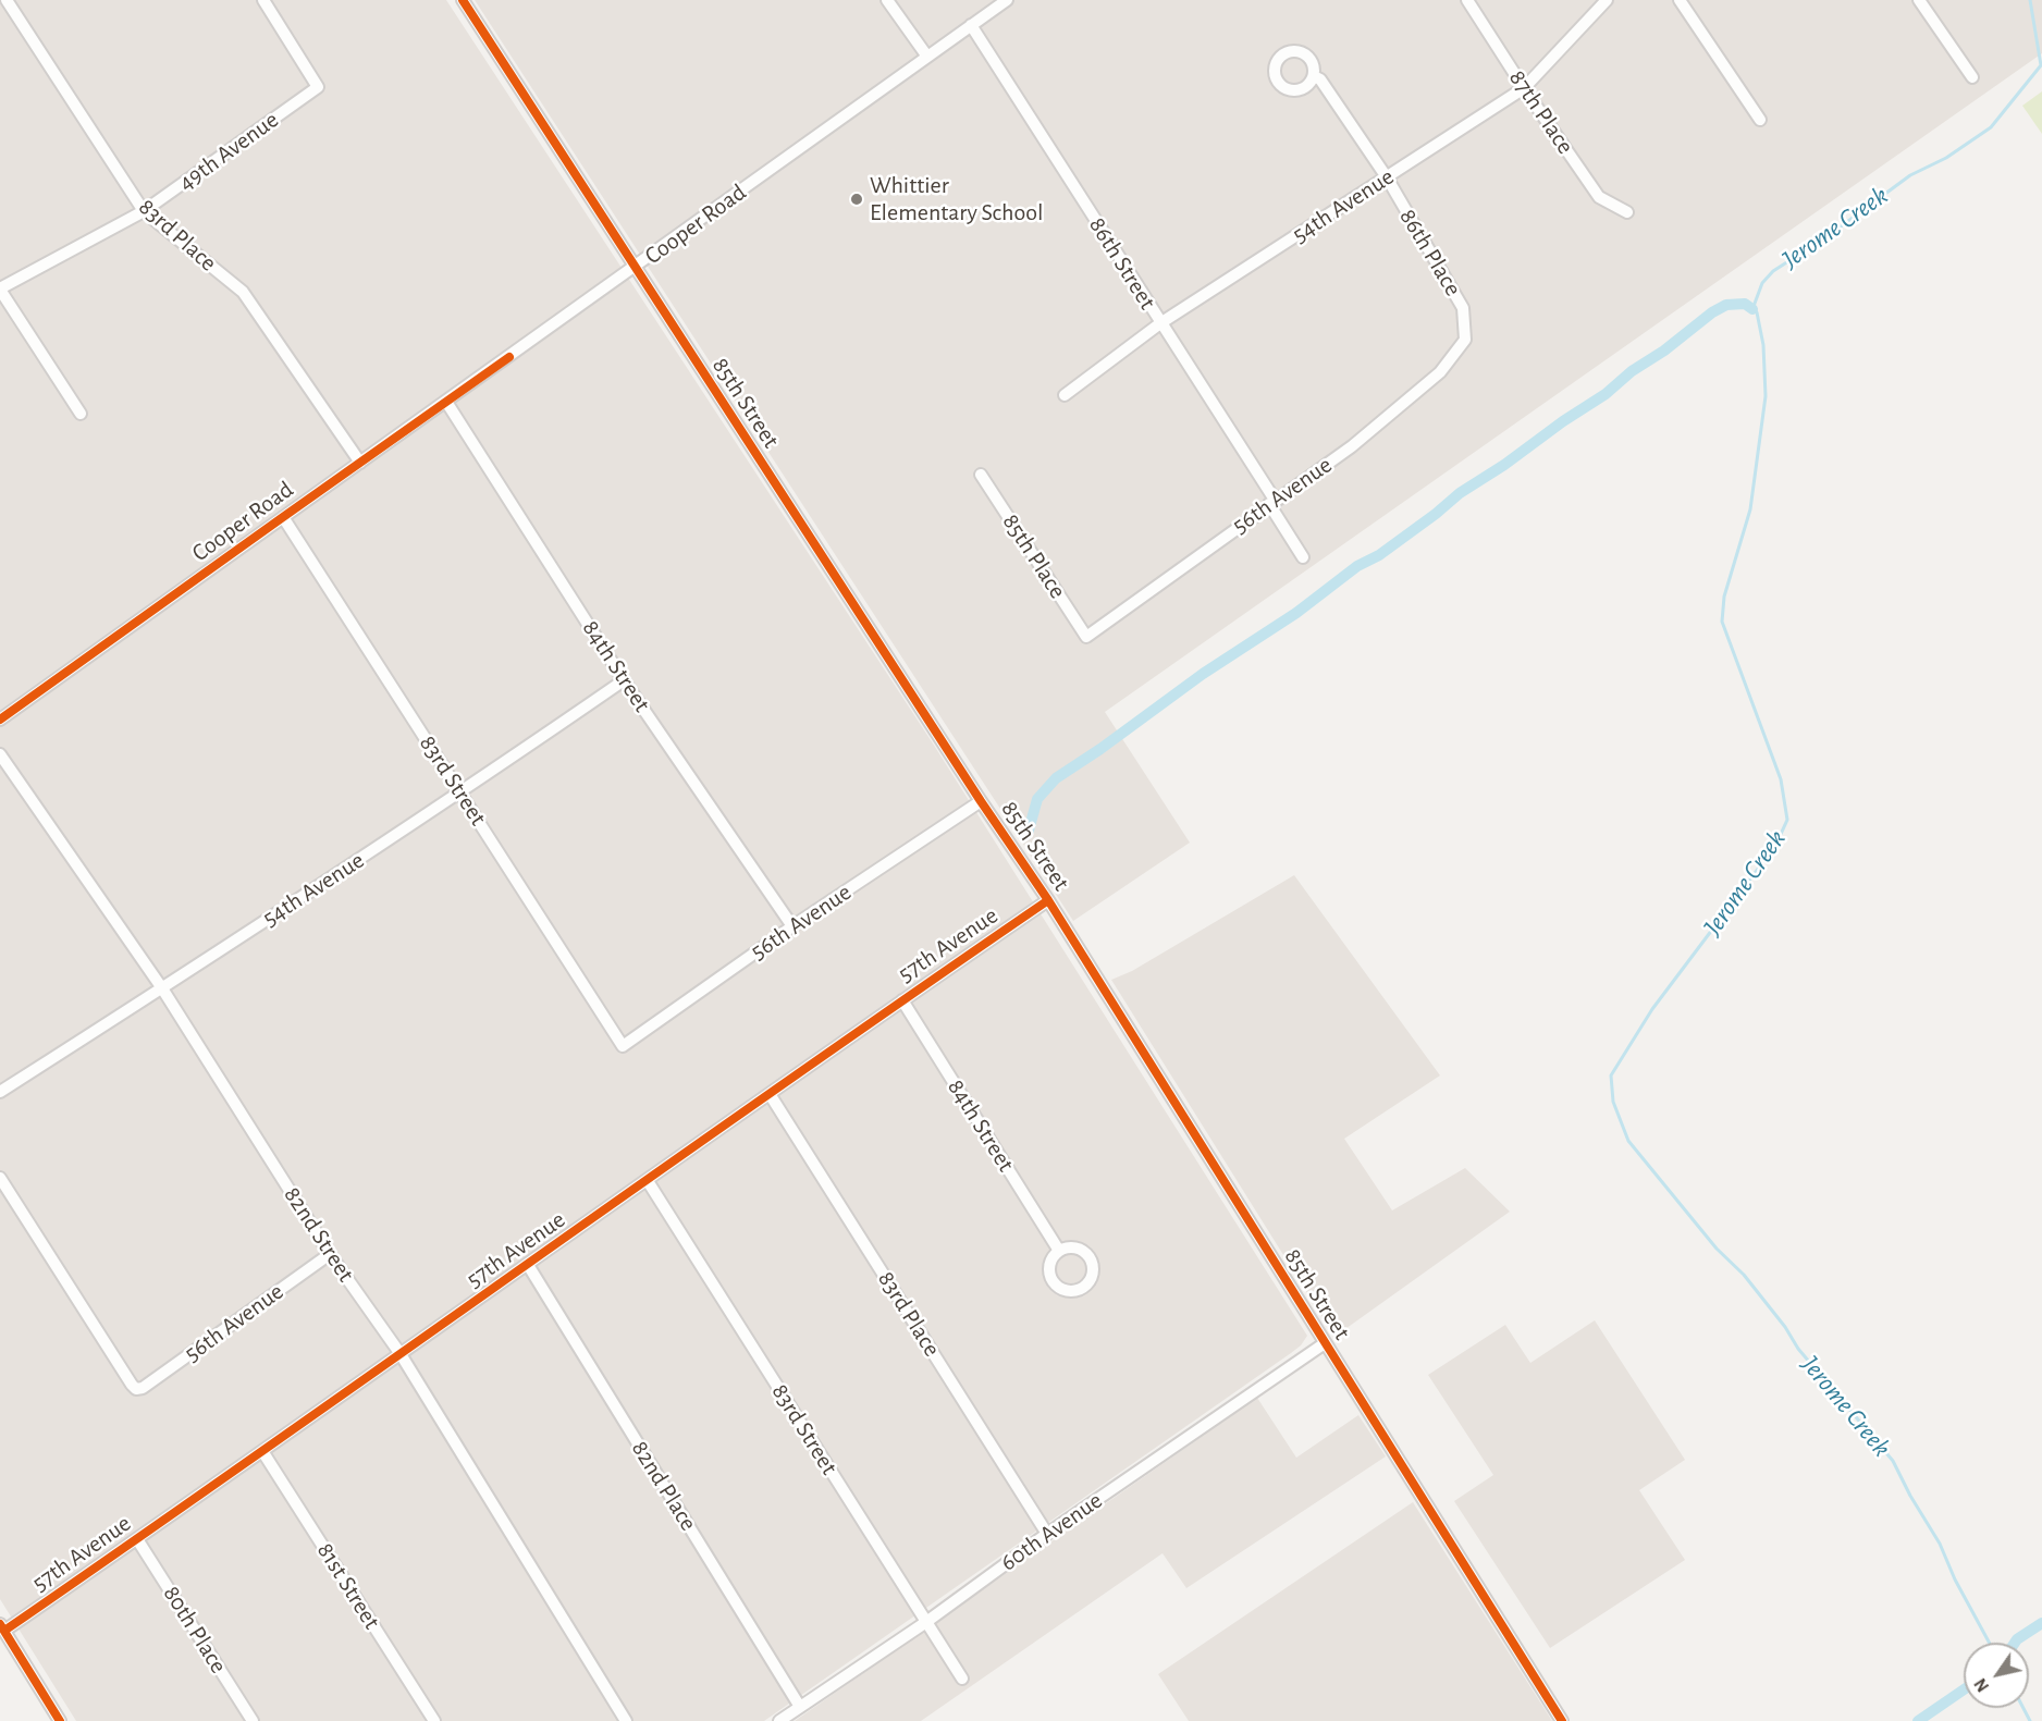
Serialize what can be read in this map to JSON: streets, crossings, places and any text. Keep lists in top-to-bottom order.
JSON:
{
  "streets": {
    "street": [
      "87th Place",
      "49th Avenue",
      "54th Avenue",
      "Cooper Road",
      "83rd Place",
      "86th Place",
      "86th Street",
      "85th Street",
      "56th Avenue",
      "85th Place",
      "84th Street",
      "83rd Street",
      "57th Avenue",
      "82nd Street",
      "82nd Place",
      "60th Avenue",
      "81st Street",
      "80th Place"
    ]
  },
  "crossings": [
    ["87th Place", "54th Avenue"],
    ["49th Avenue", "83rd Place"],
    ["54th Avenue", "86th Place"],
    ["54th Avenue", "86th Street"],
    ["54th Avenue", "84th Street"],
    ["54th Avenue", "83rd Street"],
    ["54th Avenue", "82nd Street"],
    ["Cooper Road", "83rd Place"],
    ["Cooper Road", "86th Street"],
    ["Cooper Road", "85th Street"],
    ["Cooper Road", "84th Street"],
    ["Cooper Road", "83rd Street"],
    ["83rd Place", "57th Avenue"],
    ["83rd Place", "60th Avenue"],
    ["86th Place", "56th Avenue"],
    ["86th Street", "56th Avenue"],
    ["85th Street", "56th Avenue"],
    ["85th Street", "57th Avenue"],
    ["85th Street", "60th Avenue"],
    ["56th Avenue", "85th Place"],
    ["56th Avenue", "84th Street"],
    ["56th Avenue", "83rd Street"],
    ["56th Avenue", "82nd Street"],
    ["84th Street", "57th Avenue"],
    ["83rd Street", "57th Avenue"],
    ["83rd Street", "60th Avenue"],
    ["57th Avenue", "82nd Street"],
    ["57th Avenue", "82nd Place"],
    ["57th Avenue", "81st Street"],
    ["57th Avenue", "80th Place"],
    ["82nd Place", "60th Avenue"]
  ],
  "water": ["Jerome Creek"],
  "places": ["Whittier Elementary School"],
  "north": "bottom left"
}
